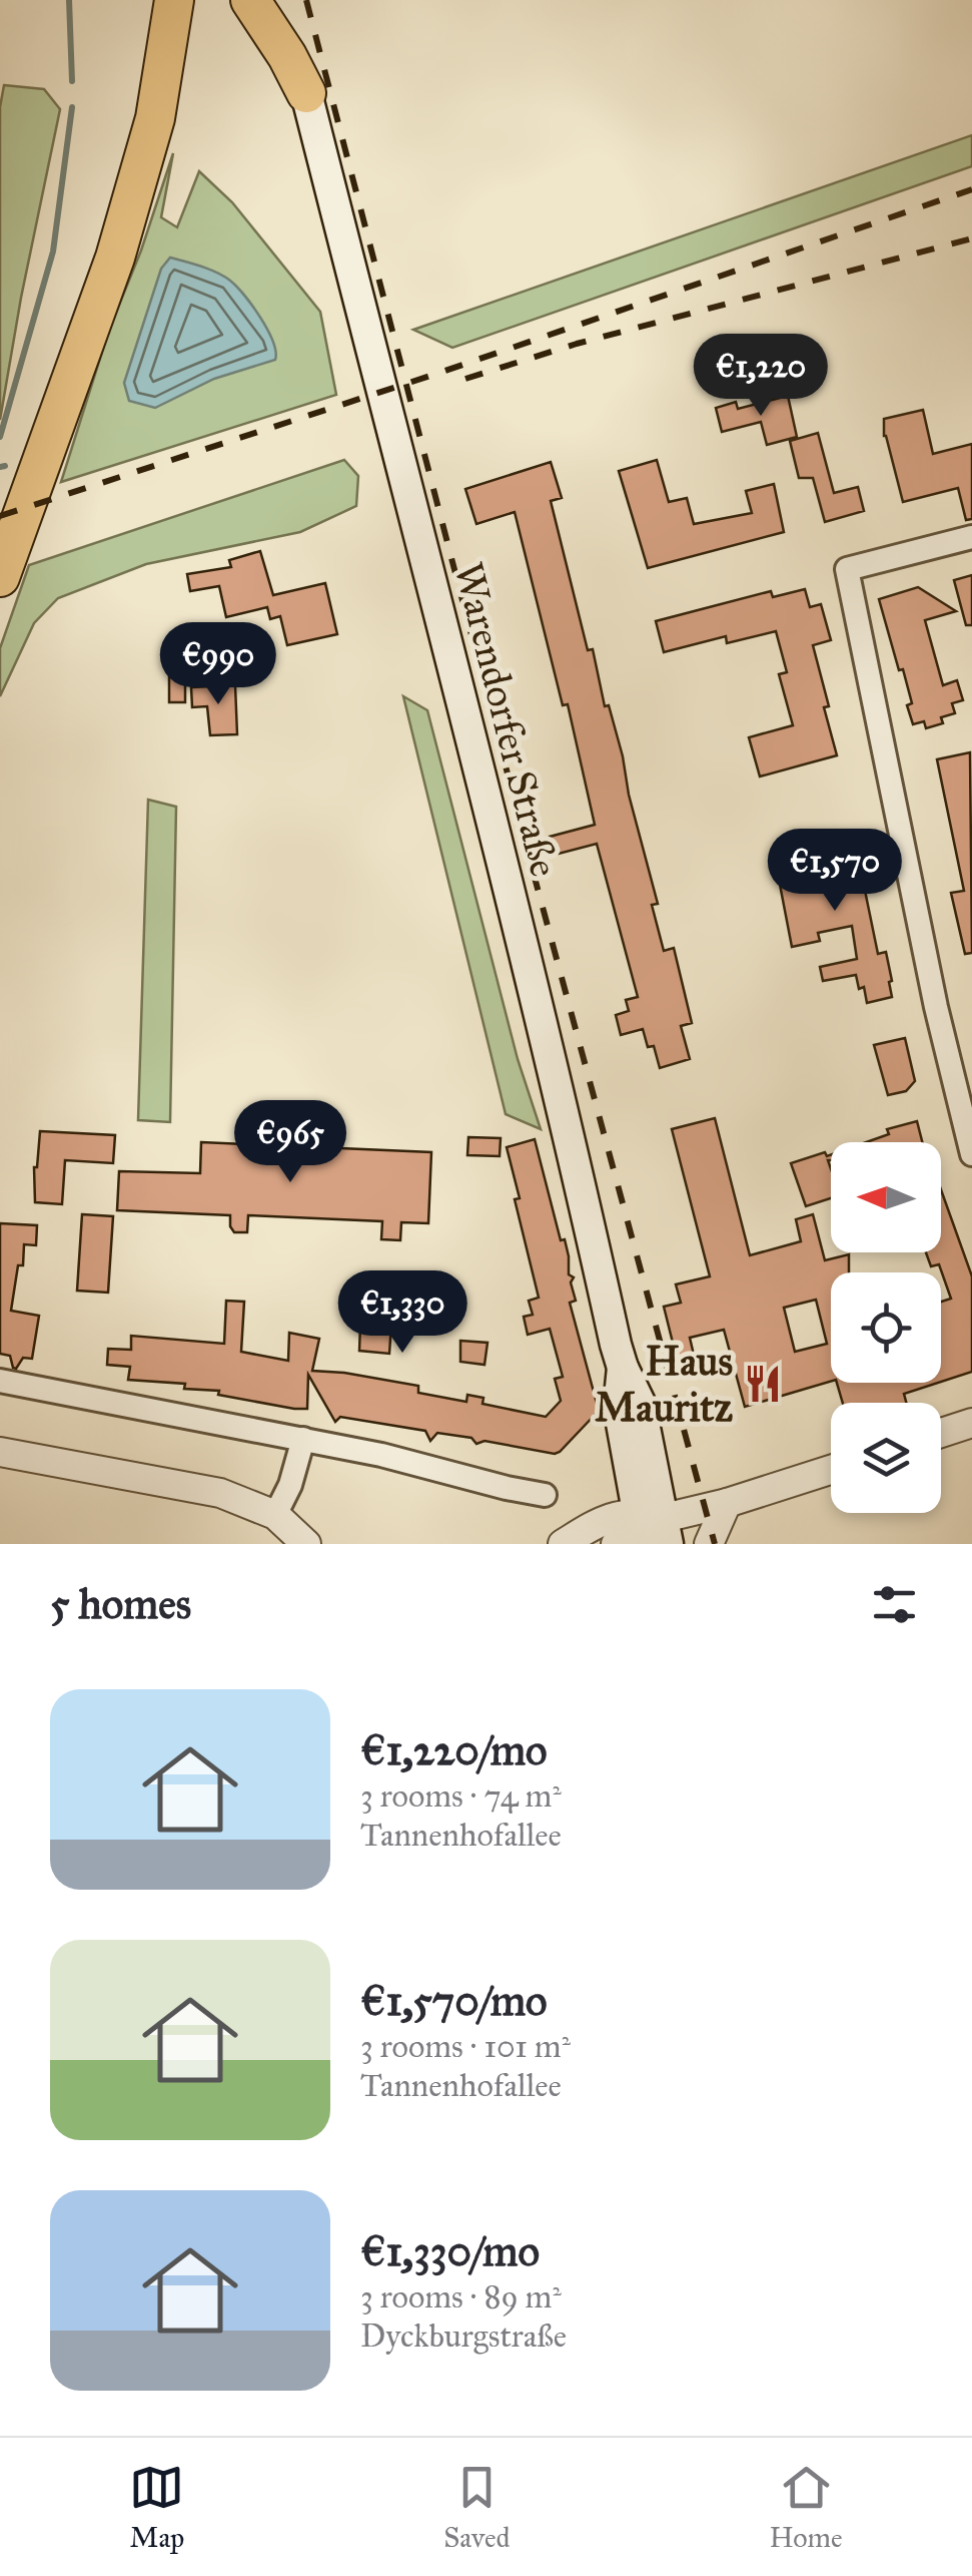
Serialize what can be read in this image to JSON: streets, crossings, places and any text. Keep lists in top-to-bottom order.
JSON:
{
  "streets": {
    "main road": ["Warendorfer Straße"]
  },
  "places": {
    "restaurant": ["Haus Mauritz"]
  },
  "north": "left",
  "page": {
    "price": [
      "€1,220",
      "€990",
      "€1,570",
      "€965",
      "€1,330"
    ],
    "heading": "5 homes",
    "list": [
      {
        "name": "€1,220/mo",
        "note": "3 rooms · 74 m² · Tannenhofallee"
      },
      {
        "name": "€1,570/mo",
        "note": "3 rooms · 101 m² · Tannenhofallee"
      },
      {
        "name": "€1,330/mo",
        "note": "3 rooms · 89 m² · Dyckburgstraße"
      }
    ],
    "tabs": ["Map", "Saved", "Home"]
  }
}
